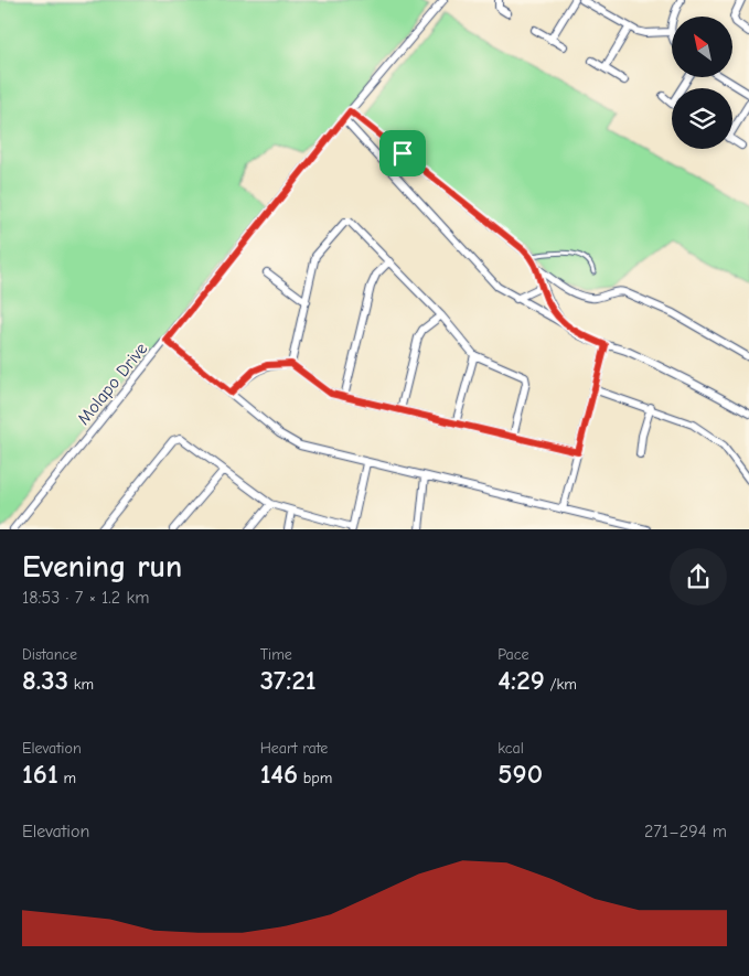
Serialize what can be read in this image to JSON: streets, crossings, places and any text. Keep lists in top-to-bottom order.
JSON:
{
  "streets": {
    "street": ["Molapo Drive"]
  },
  "north": "top left",
  "page": {
    "heading": ["Evening run", "18:53 · 7 × 1.2 km"],
    "stats": [
      ["Distance", "8.33 km"],
      ["Time", "37:21"],
      ["Pace", "4:29 /km"],
      ["Elevation", "161 m"],
      ["Heart rate", "146 bpm"],
      ["kcal", "590"]
    ],
    "chart": ["Elevation", "271–294 m"]
  }
}
